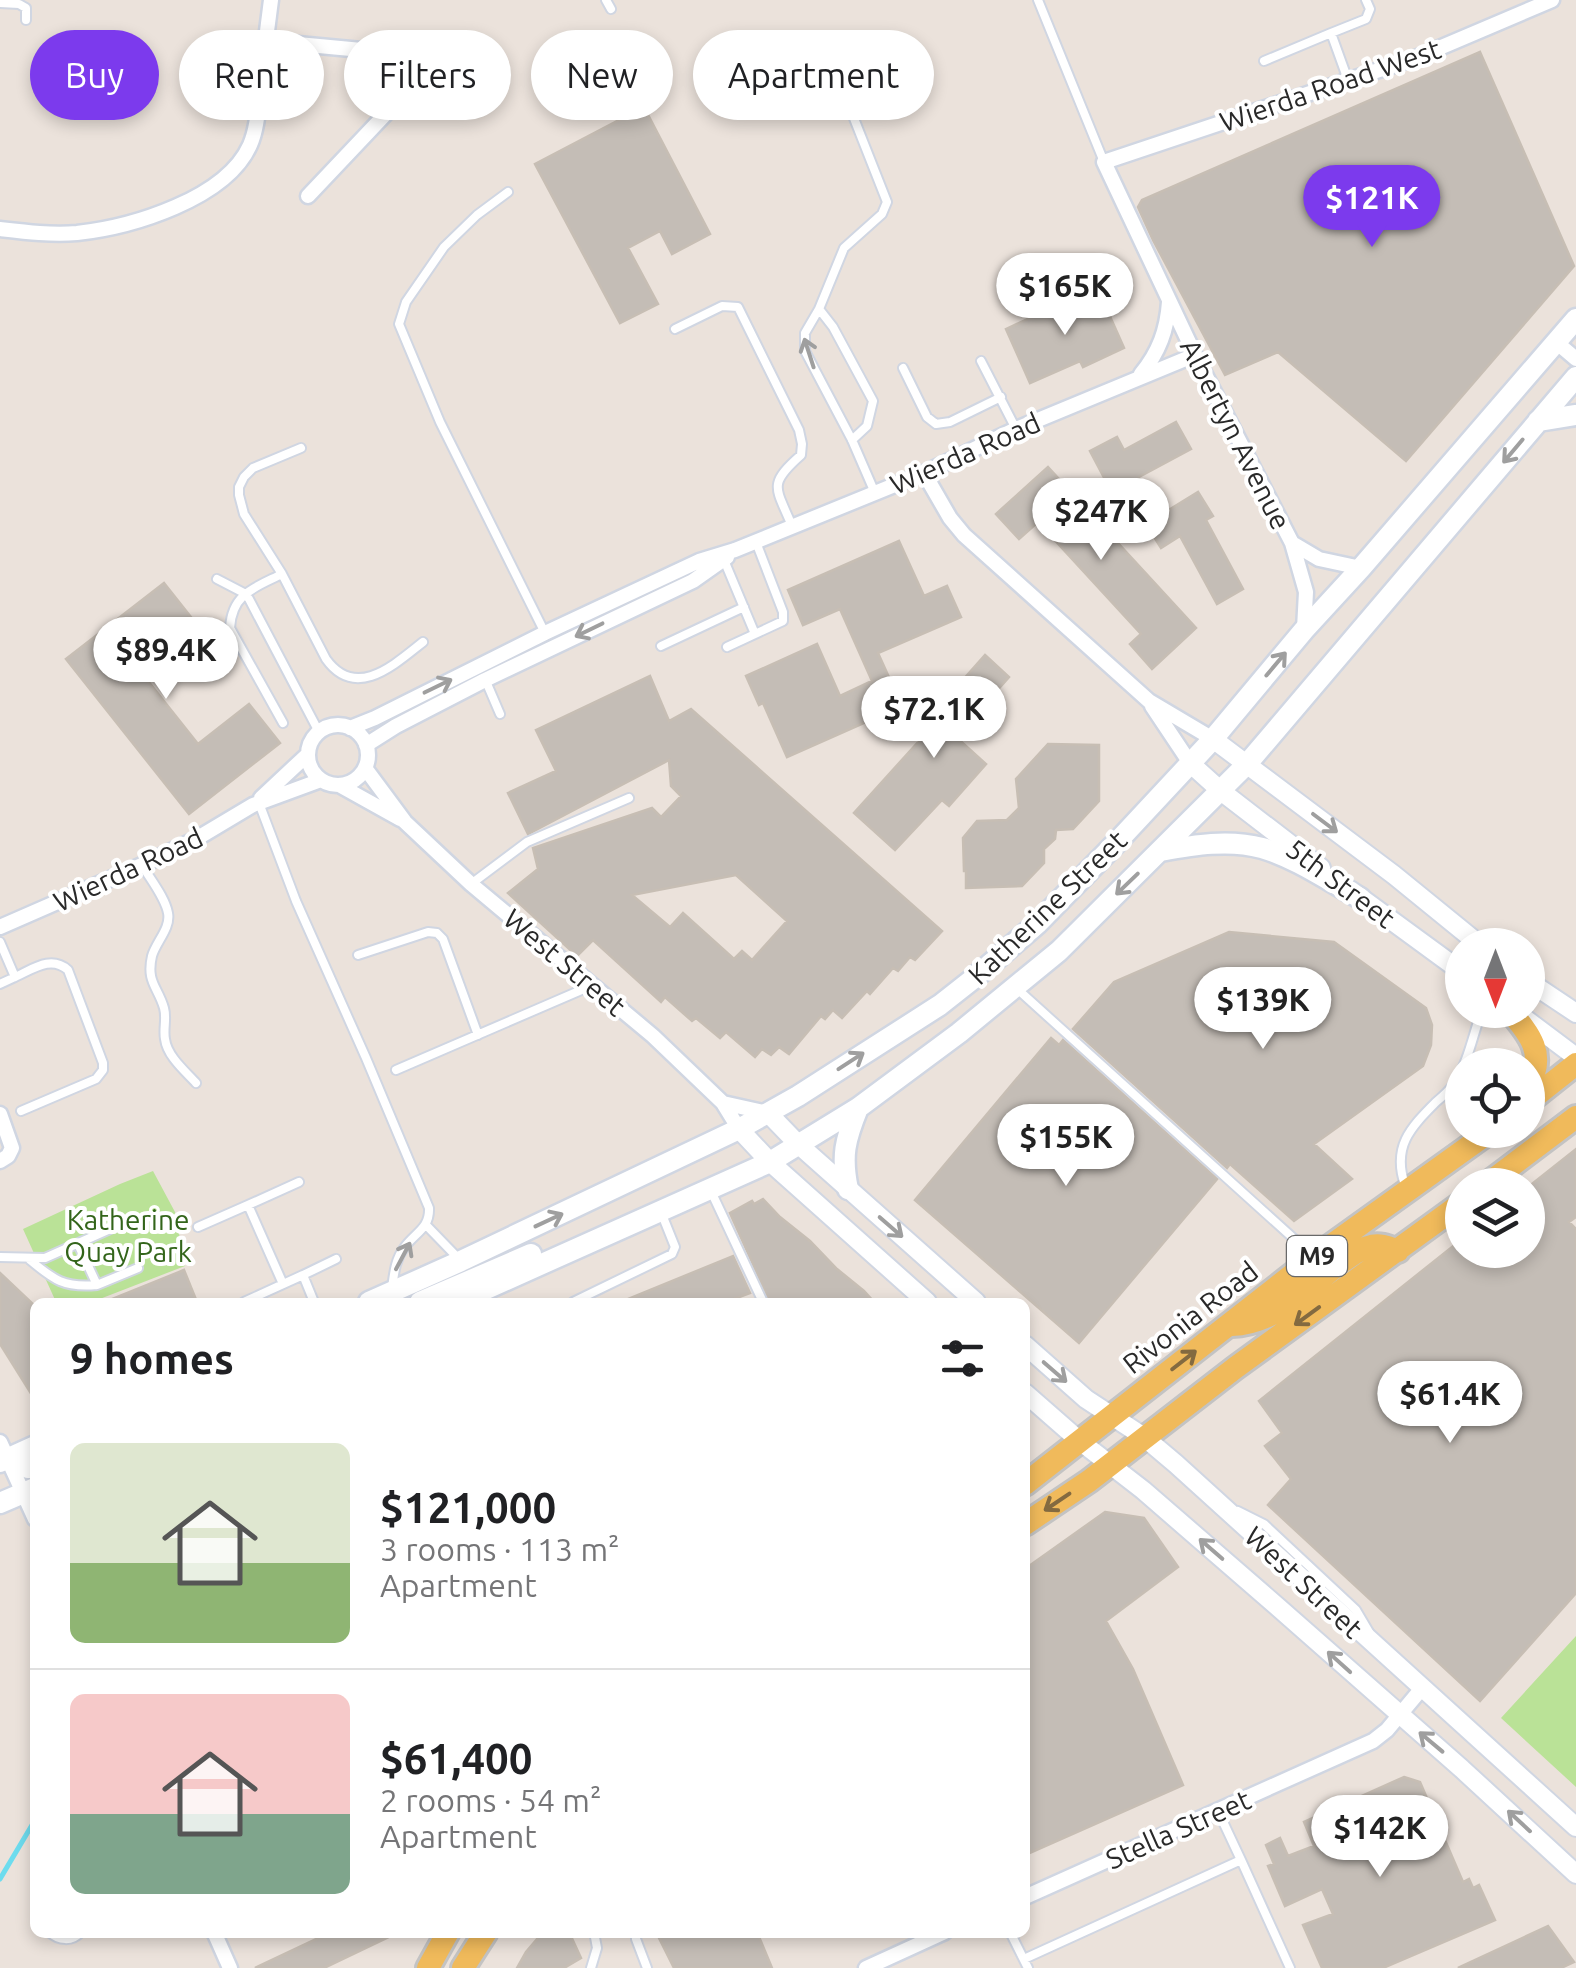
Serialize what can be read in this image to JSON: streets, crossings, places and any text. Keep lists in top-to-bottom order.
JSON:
{
  "streets": {
    "main road": ["Katherine Street", "M9", "Rivonia Road"],
    "street": [
      "Wierda Road West",
      "Albertyn Avenue",
      "Wierda Road",
      "5th Street",
      "West Street",
      "Stella Street"
    ]
  },
  "crossings": [
    ["Wierda Road West", "Albertyn Avenue"],
    ["Albertyn Avenue", "Wierda Road"],
    ["Albertyn Avenue", "Katherine Street"],
    ["Wierda Road", "West Street"],
    ["5th Street", "Katherine Street"],
    ["Katherine Street", "West Street"],
    ["West Street", "M9"],
    ["West Street", "Rivonia Road"],
    ["West Street", "Stella Street"]
  ],
  "parks": ["Katherine Quay Park"],
  "north": "bottom",
  "page": {
    "chip": [
      "Buy",
      "Rent",
      "Filters",
      "New",
      "Apartment"
    ],
    "price": [
      "$121K",
      "$165K",
      "$247K",
      "$89.4K",
      "$72.1K",
      "$139K",
      "$155K",
      "$61.4K",
      "$142K"
    ],
    "heading": "9 homes",
    "list": [
      {
        "name": "$121,000",
        "note": "3 rooms · 113 m² · Apartment"
      },
      {
        "name": "$61,400",
        "note": "2 rooms · 54 m² · Apartment"
      }
    ]
  }
}
